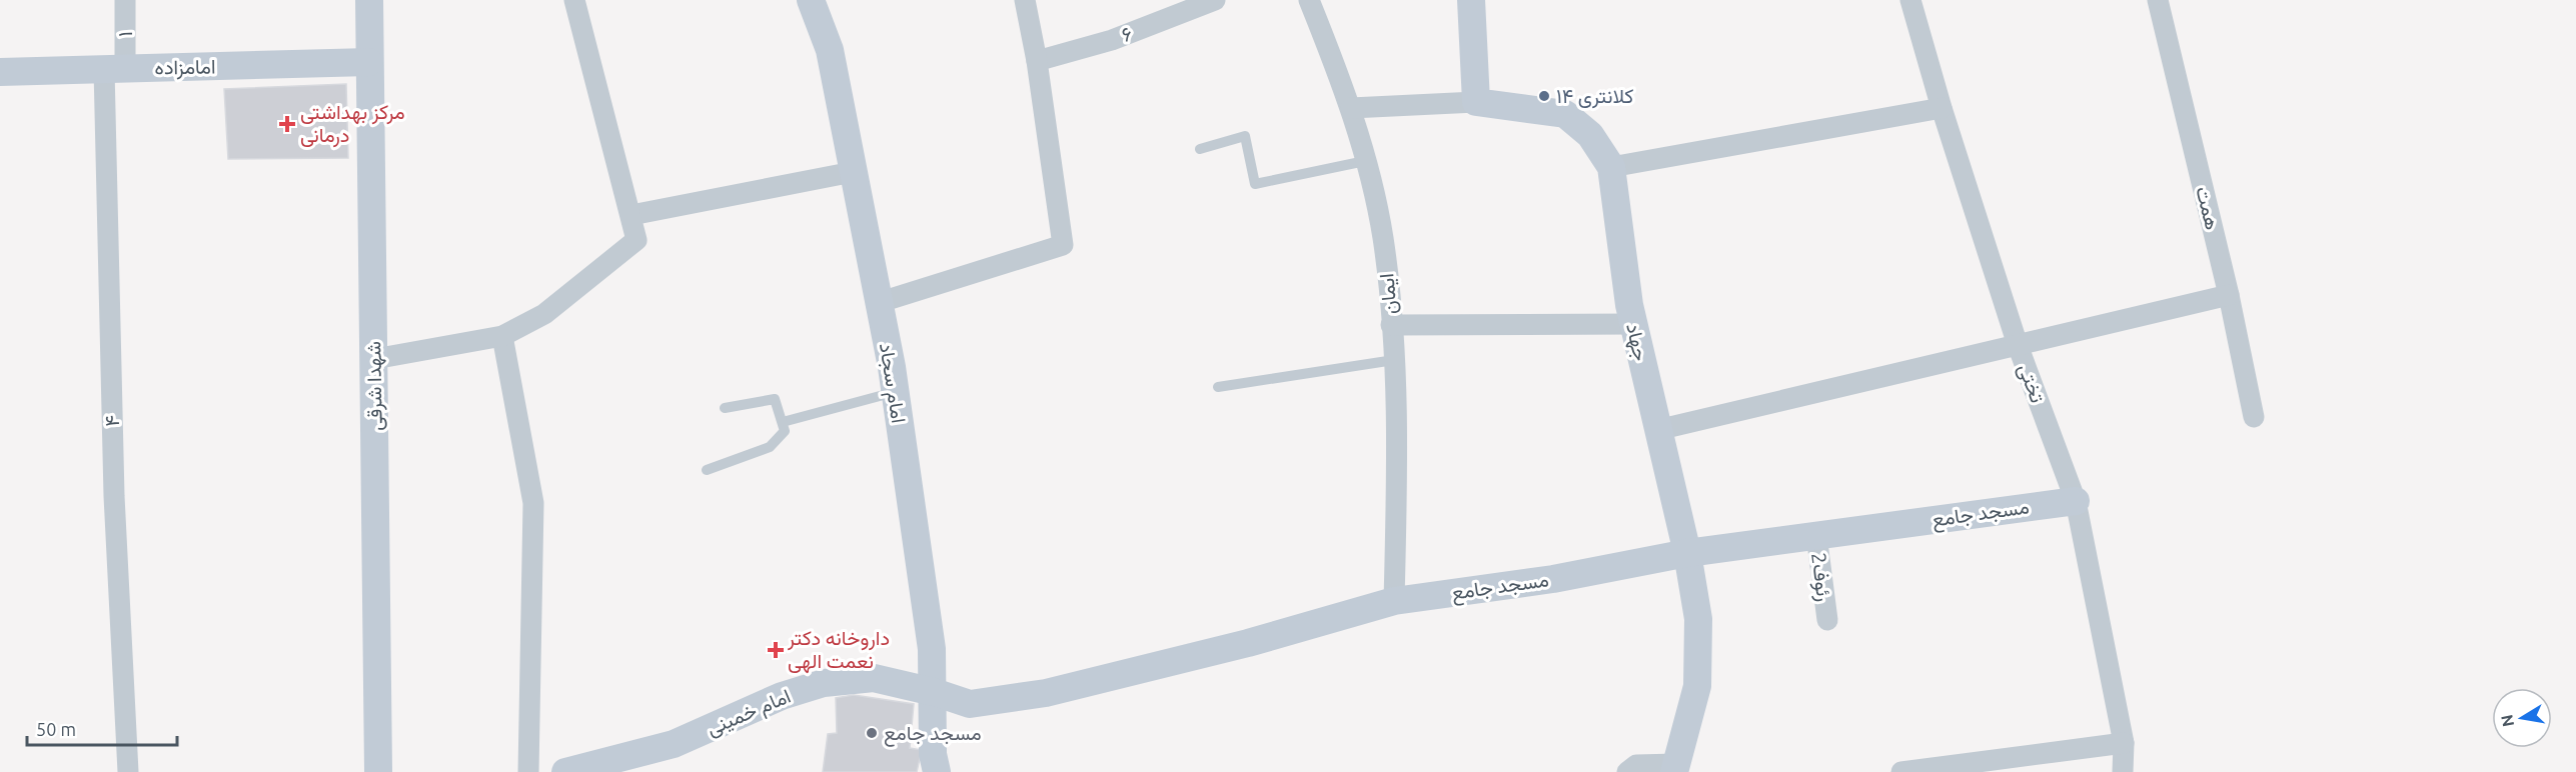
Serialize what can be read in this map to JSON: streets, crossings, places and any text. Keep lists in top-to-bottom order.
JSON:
{
  "streets": {
    "street": [
      "۱",
      "۶",
      "امامزاده",
      "همت",
      "ایمان",
      "جهاد",
      "امام سجاد",
      "تختی",
      "شهدا شرقی",
      "۴",
      "مسجد جامع",
      "رئوف2",
      "امام خمینی"
    ]
  },
  "crossings": [
    ["۱", "امامزاده"],
    ["۱", "۴"],
    ["امامزاده", "شهدا شرقی"],
    ["امامزاده", "۴"],
    ["ایمان", "مسجد جامع"],
    ["جهاد", "مسجد جامع"],
    ["امام سجاد", "مسجد جامع"],
    ["امام سجاد", "امام خمینی"],
    ["تختی", "مسجد جامع"],
    ["مسجد جامع", "رئوف2"],
    ["مسجد جامع", "امام خمینی"]
  ],
  "places": {
    "other": ["کلانتری ۱۴", "مسجد جامع"],
    "health": ["مرکز بهداشتی درمانی", "داروخانه دکتر نعمت الهی"]
  },
  "scale_bar": "50 m",
  "north": "left"
}
